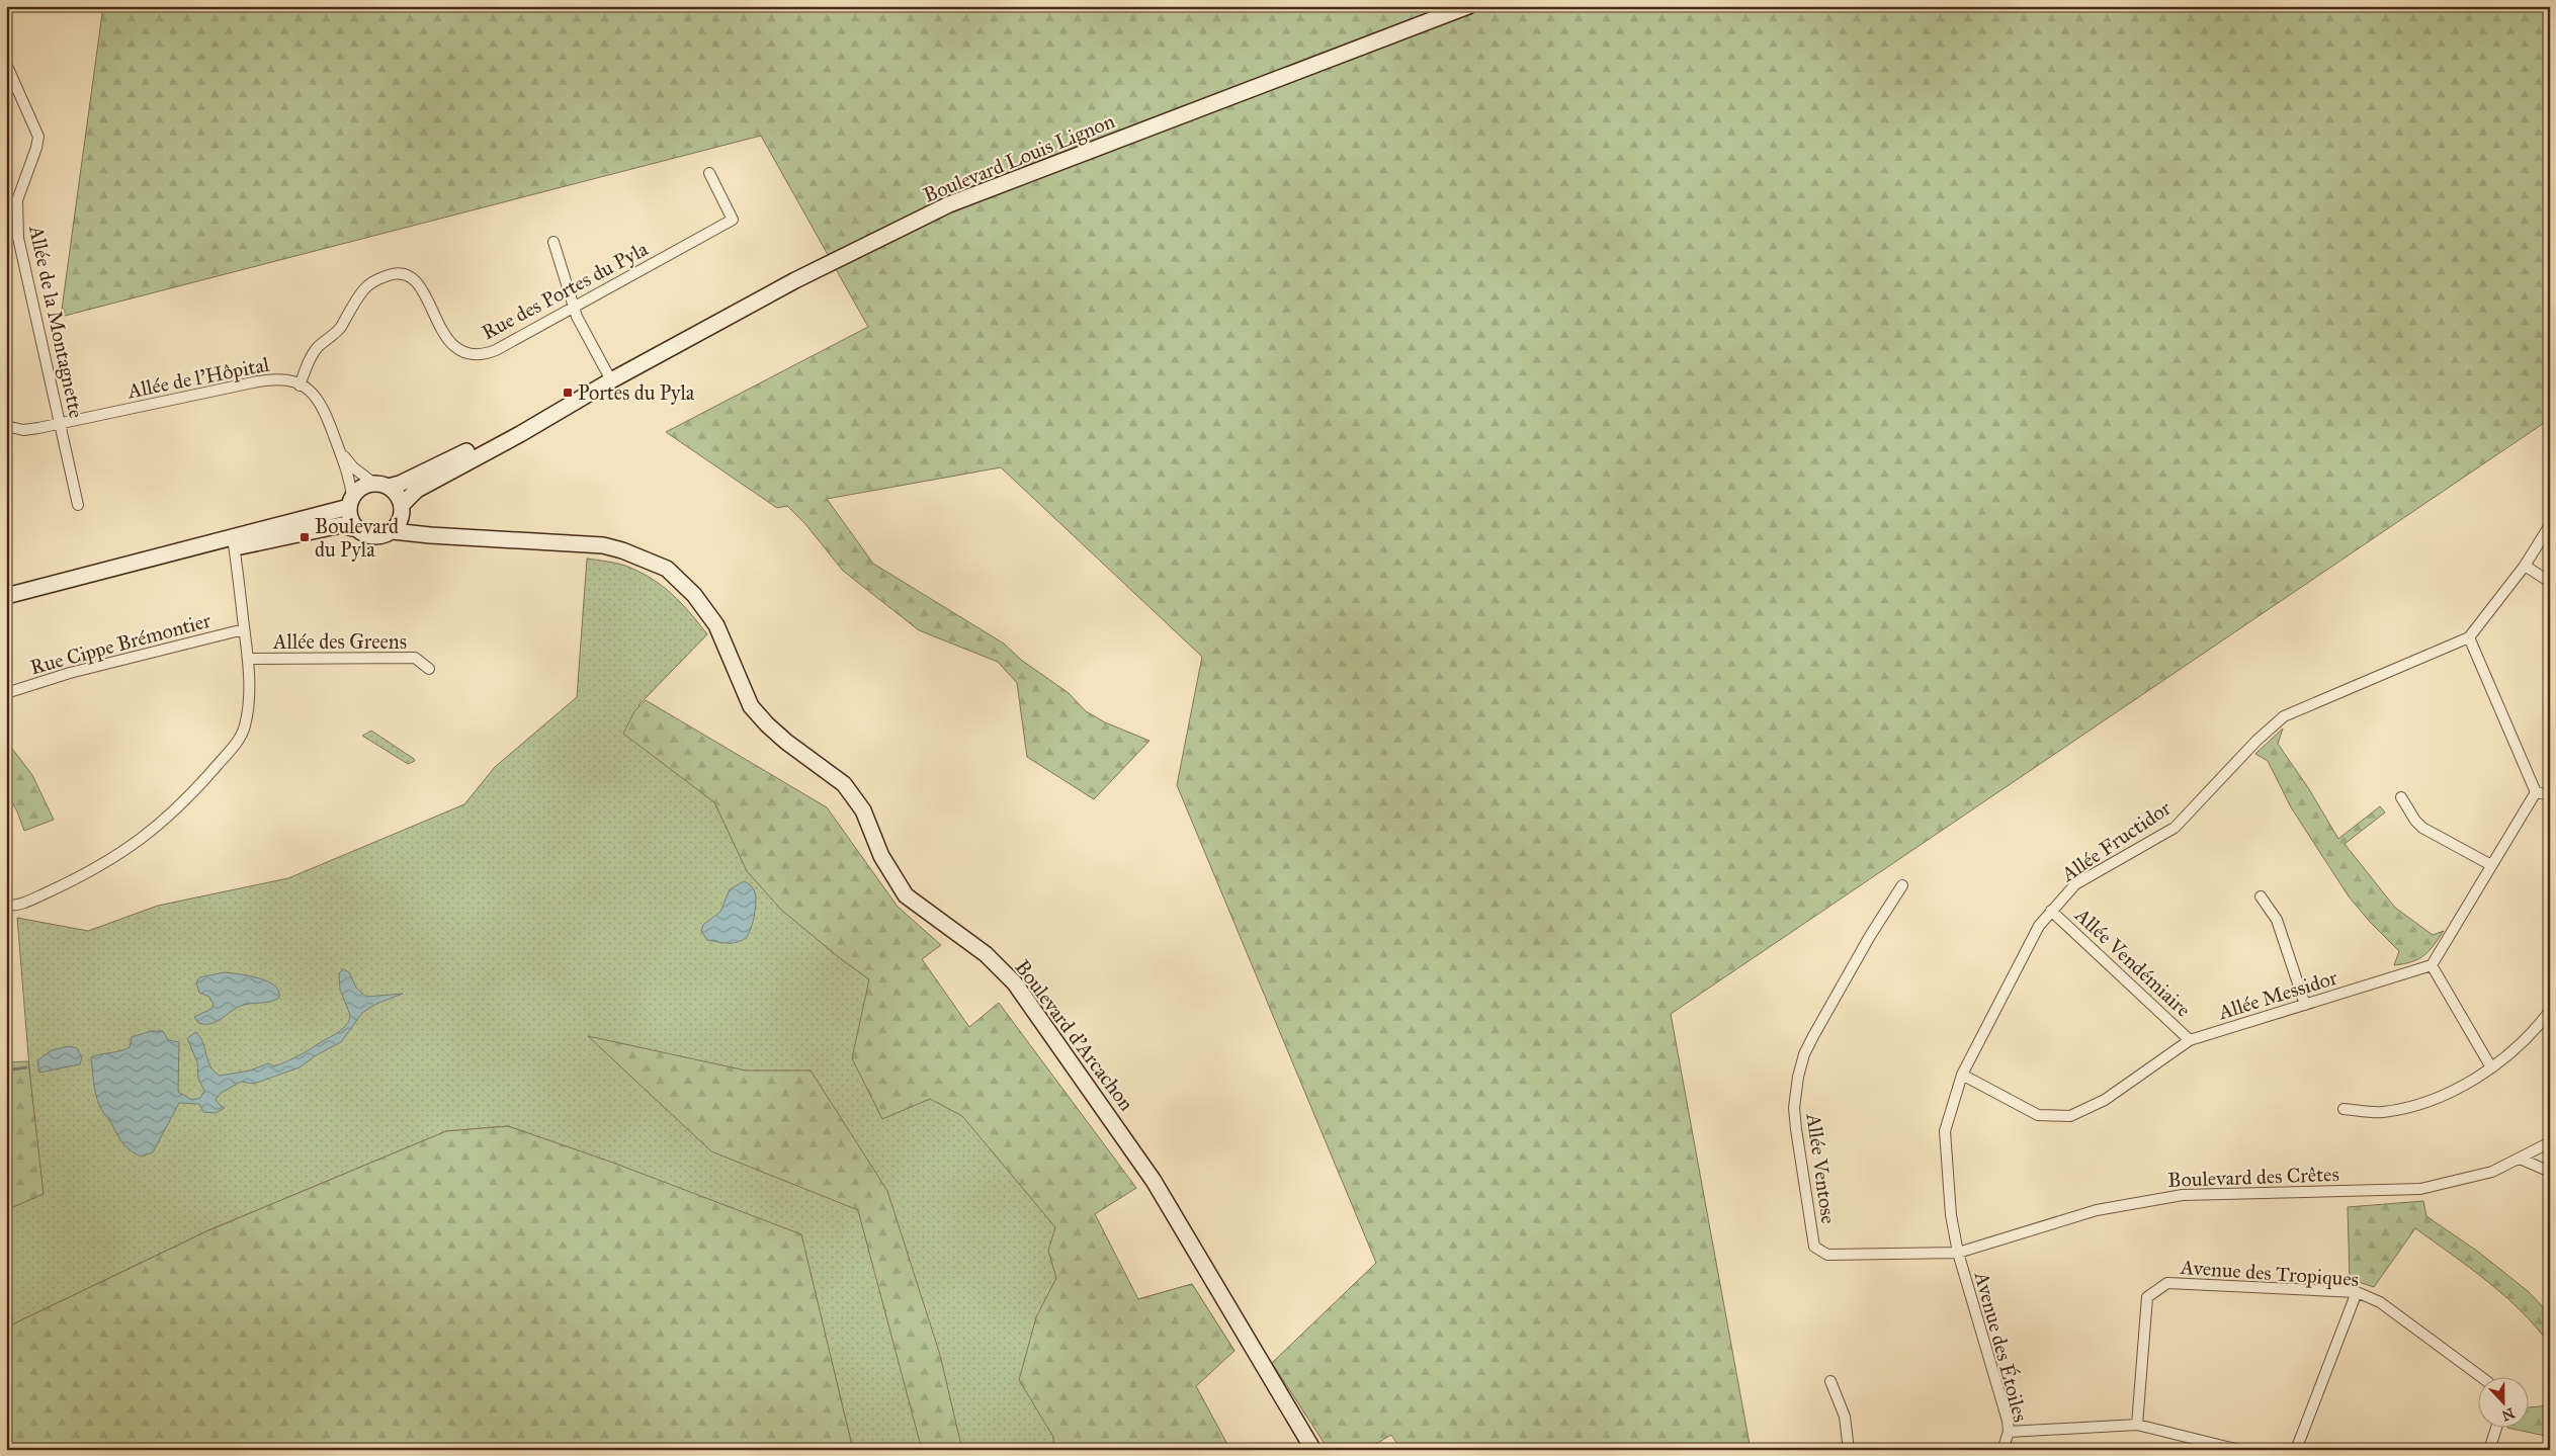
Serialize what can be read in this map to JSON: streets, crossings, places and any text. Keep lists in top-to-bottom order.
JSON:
{
  "streets": {
    "main road": ["Boulevard Louis Lignon", "Boulevard d'Arcachon"],
    "street": [
      "Rue des Portes du Pyla",
      "Allée de la Montagnette",
      "Allée de l’Hôpital",
      "Allée des Greens",
      "Rue Cippe Brémontier",
      "Allée Fructidor",
      "Allée Vendémiaire",
      "Allée Messidor",
      "Allée Ventose",
      "Boulevard des Crêtes",
      "Avenue des Tropiques",
      "Avenue des Étoiles"
    ]
  },
  "crossings": [
    ["Rue des Portes du Pyla", "Allée de l’Hôpital"],
    ["Allée de la Montagnette", "Allée de l’Hôpital"],
    ["Allée de l’Hôpital", "Boulevard d'Arcachon"],
    ["Allée Fructidor", "Allée Vendémiaire"],
    ["Allée Fructidor", "Allée Messidor"],
    ["Allée Fructidor", "Allée Ventose"],
    ["Allée Fructidor", "Boulevard des Crêtes"],
    ["Allée Fructidor", "Avenue des Étoiles"],
    ["Allée Vendémiaire", "Allée Messidor"],
    ["Allée Ventose", "Boulevard des Crêtes"],
    ["Allée Ventose", "Avenue des Étoiles"],
    ["Boulevard des Crêtes", "Avenue des Étoiles"]
  ],
  "places": {
    "transit": ["Portes du Pyla", "Boulevard du Pyla"]
  },
  "north": "bottom"
}
